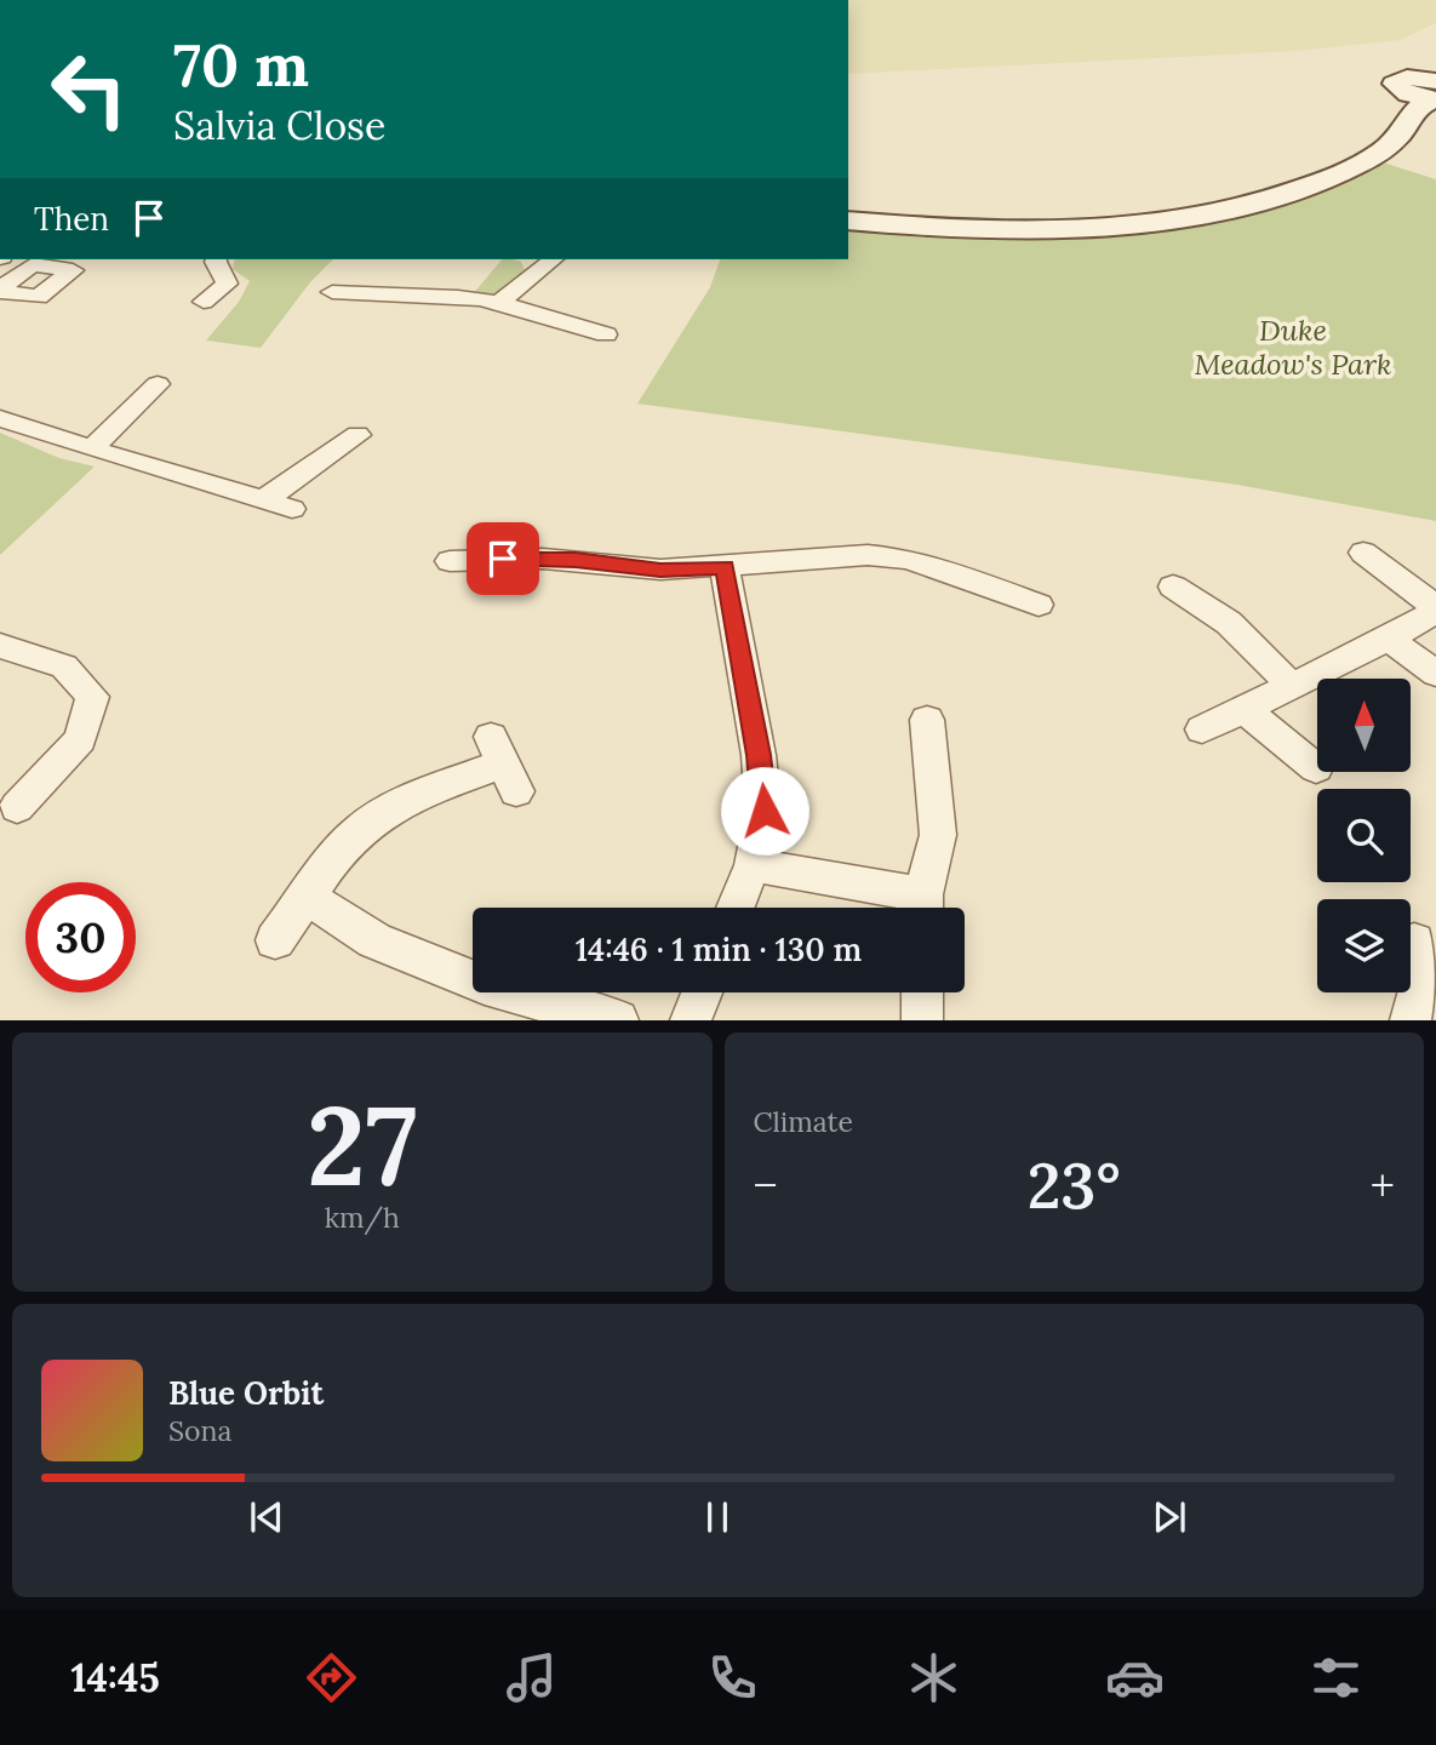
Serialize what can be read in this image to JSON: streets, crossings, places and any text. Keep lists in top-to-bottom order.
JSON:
{
  "parks": ["Duke Meadow's Park"],
  "north": "top",
  "page": {
    "turn": ["70 m", "Salvia Close"],
    "then": "Then",
    "limit": "30",
    "trip": "14:46 · 1 min · 130 m",
    "tile": [
      ["27", "km/h"],
      "Climate"
    ],
    "heat": ["−", "23°", "+"],
    "song": ["Blue Orbit", "Sona"],
    "tabs": "14:45"
  }
}
